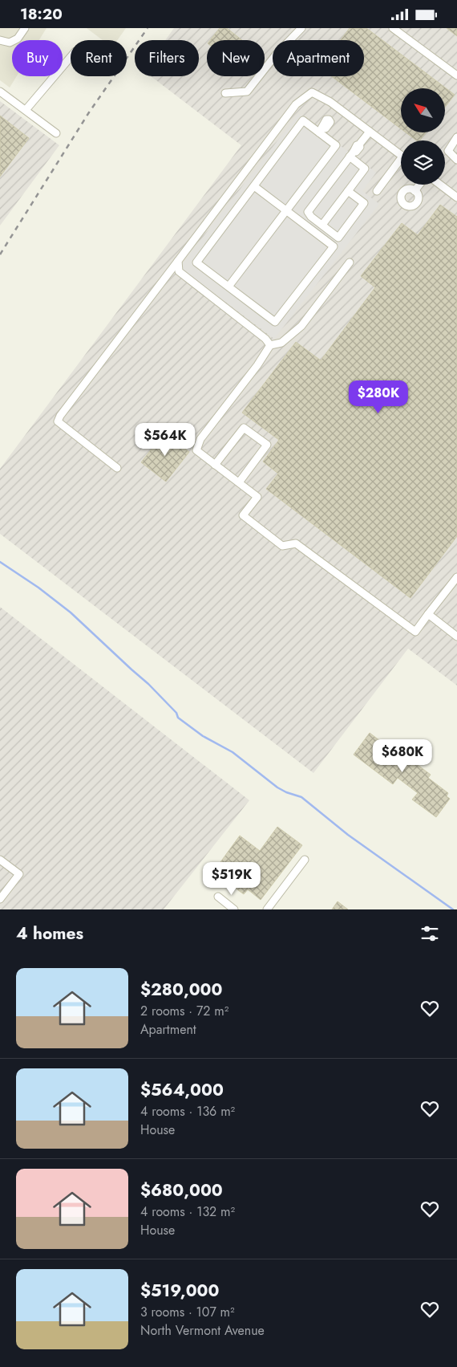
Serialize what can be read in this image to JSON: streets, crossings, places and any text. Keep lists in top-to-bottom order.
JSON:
{
  "north": "top left",
  "page": {
    "status": "18:20",
    "chip": [
      "Buy",
      "Rent",
      "Filters",
      "New",
      "Apartment"
    ],
    "price": [
      "$280K",
      "$564K",
      "$680K",
      "$519K"
    ],
    "heading": "4 homes",
    "list": [
      {
        "name": "$280,000",
        "note": "2 rooms · 72 m² · Apartment"
      },
      {
        "name": "$564,000",
        "note": "4 rooms · 136 m² · House"
      },
      {
        "name": "$680,000",
        "note": "4 rooms · 132 m² · House"
      },
      {
        "name": "$519,000",
        "note": "3 rooms · 107 m² · North Vermont Avenue"
      }
    ]
  }
}
